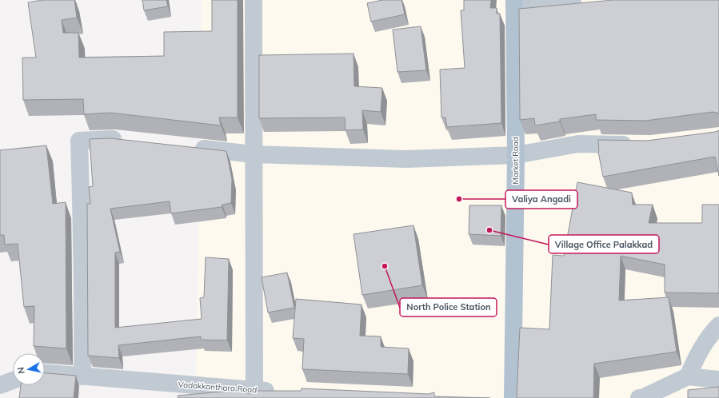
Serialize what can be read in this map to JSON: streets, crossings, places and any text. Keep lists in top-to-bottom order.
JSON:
{
  "streets": {
    "main road": ["Market Road"],
    "street": ["Vadakkanthara Road"]
  },
  "places": ["Valiya Angadi", "Village Office Palakkad", "North Police Station"],
  "north": "left"
}
